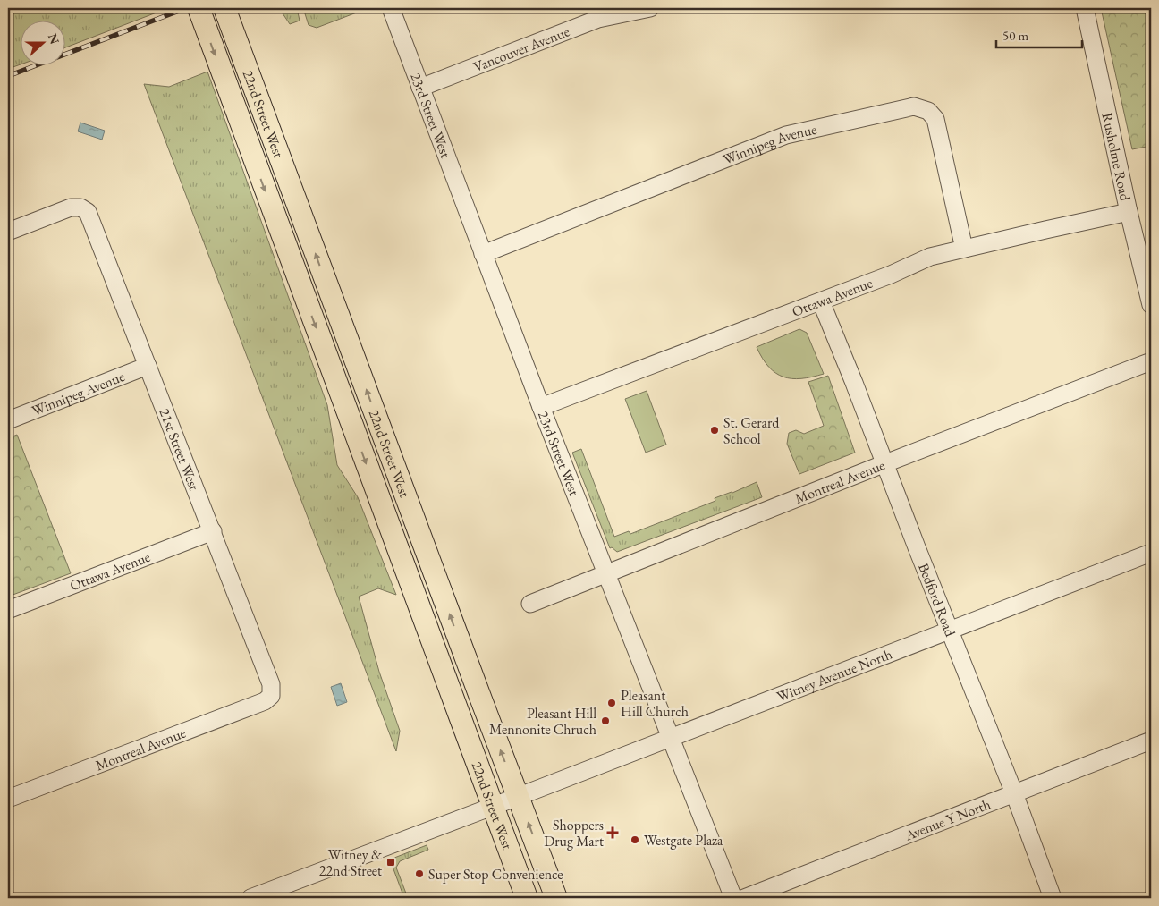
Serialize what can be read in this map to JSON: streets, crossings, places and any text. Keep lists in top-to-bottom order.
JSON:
{
  "streets": {
    "main road": ["22nd Street West"],
    "street": [
      "Vancouver Avenue",
      "23rd Street West",
      "Winnipeg Avenue",
      "Rusholme Road",
      "Ottawa Avenue",
      "21st Street West",
      "Montreal Avenue",
      "Bedford Road",
      "Witney Avenue North",
      "Avenue Y North"
    ]
  },
  "crossings": [
    ["Vancouver Avenue", "23rd Street West"],
    ["22nd Street West", "Witney Avenue North"],
    ["23rd Street West", "Winnipeg Avenue"],
    ["23rd Street West", "Ottawa Avenue"],
    ["23rd Street West", "Montreal Avenue"],
    ["23rd Street West", "Witney Avenue North"],
    ["Winnipeg Avenue", "Ottawa Avenue"],
    ["Winnipeg Avenue", "21st Street West"],
    ["Rusholme Road", "Ottawa Avenue"],
    ["Ottawa Avenue", "21st Street West"],
    ["Ottawa Avenue", "Bedford Road"],
    ["21st Street West", "Montreal Avenue"],
    ["Montreal Avenue", "Bedford Road"],
    ["Bedford Road", "Witney Avenue North"],
    ["Bedford Road", "Avenue Y North"]
  ],
  "places": {
    "other": [
      "St. Gerard School",
      "Pleasant Hill Church",
      "Pleasant Hill Mennonite Chruch",
      "Westgate Plaza",
      "Super Stop Convenience"
    ],
    "health": ["Shoppers Drug Mart"],
    "transit": ["Witney & 22nd Street"]
  },
  "scale_bar": "50 m",
  "north": "right"
}
